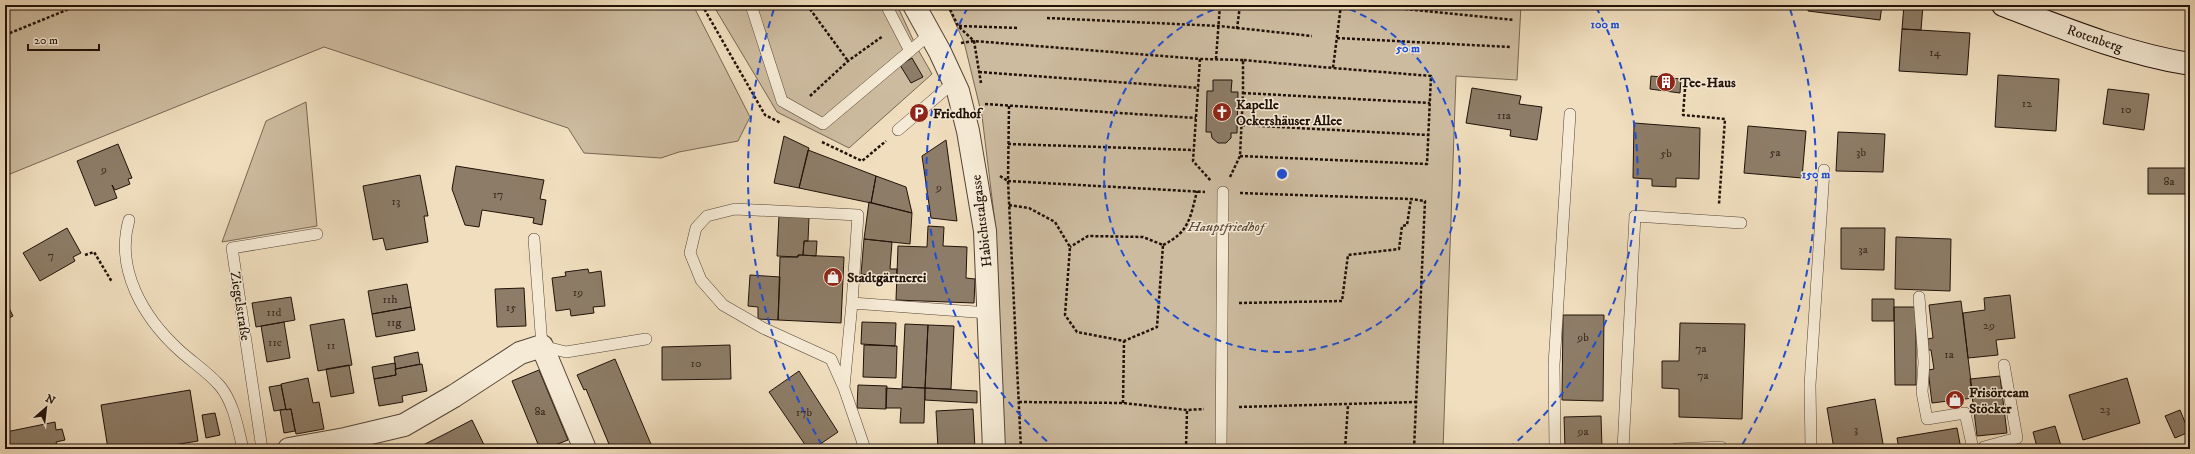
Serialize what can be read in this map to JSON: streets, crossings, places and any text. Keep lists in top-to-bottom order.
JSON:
{
  "streets": {
    "street": ["Rotenberg", "Habichtstalgasse"],
    "lane": ["Ziegelstraße"]
  },
  "parks": ["Hauptfriedhof"],
  "places": {
    "building": ["Tee-Haus"],
    "church": ["Kapelle Ockershäuser Allee"],
    "parking": ["Friedhof"],
    "shop": ["Stadtgärtnerei", "Frisörteam Stöcker"]
  },
  "house_numbers": [
    "14",
    "12",
    "10",
    "11a",
    "5a",
    "3b",
    "5b",
    "9",
    "8a",
    "9",
    "17",
    "13",
    "3a",
    "7",
    "19",
    "11h",
    "15",
    "11d",
    "11g",
    "29",
    "9b",
    "11c",
    "11",
    "7a",
    "1a",
    "10",
    "7a",
    "23",
    "8a",
    "17b",
    "3",
    "9a"
  ],
  "scale_bar": "20 m",
  "north": "top right",
  "rings": ["100 m", "50 m", "150 m"]
}
